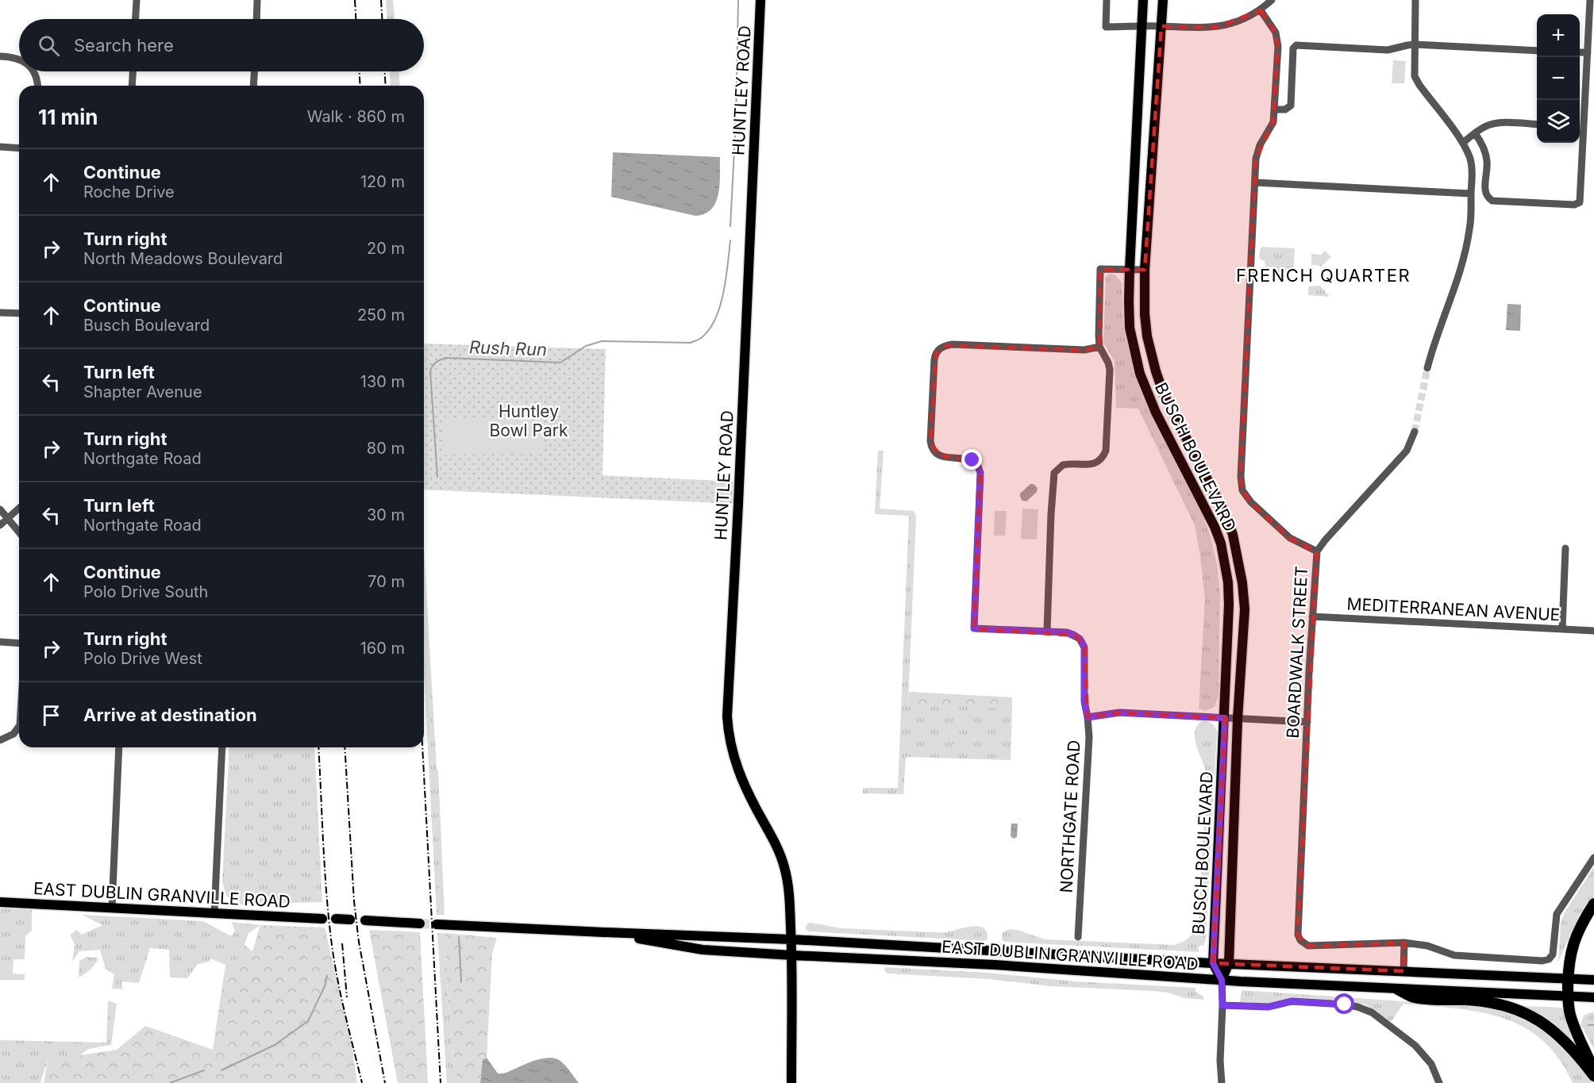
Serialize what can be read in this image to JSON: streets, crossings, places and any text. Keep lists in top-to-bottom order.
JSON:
{
  "streets": {
    "main road": ["HUNTLEY ROAD", "BUSCH BOULEVARD", "EAST DUBLIN GRANVILLE ROAD"],
    "street": ["MEDITERRANEAN AVENUE", "BOARDWALK STREET", "NORTHGATE ROAD"]
  },
  "crossings": [
    ["HUNTLEY ROAD", "EAST DUBLIN GRANVILLE ROAD"],
    ["BUSCH BOULEVARD", "EAST DUBLIN GRANVILLE ROAD"],
    ["MEDITERRANEAN AVENUE", "BOARDWALK STREET"]
  ],
  "districts": ["FRENCH QUARTER"],
  "water": ["Rush Run"],
  "parks": ["Huntley Bowl Park"],
  "page": {
    "map_buttons": ["+", "−"],
    "search": "Search here",
    "heading": ["11 min", "Walk · 860 m"],
    "list": [
      ["Continue", "Roche Drive", "120 m"],
      ["Turn right", "North Meadows Boulevard", "20 m"],
      ["Continue", "Busch Boulevard", "250 m"],
      ["Turn left", "Shapter Avenue", "130 m"],
      ["Turn right", "Northgate Road", "80 m"],
      ["Turn left", "Northgate Road", "30 m"],
      ["Continue", "Polo Drive South", "70 m"],
      ["Turn right", "Polo Drive West", "160 m"],
      "Arrive at destination"
    ]
  }
}
